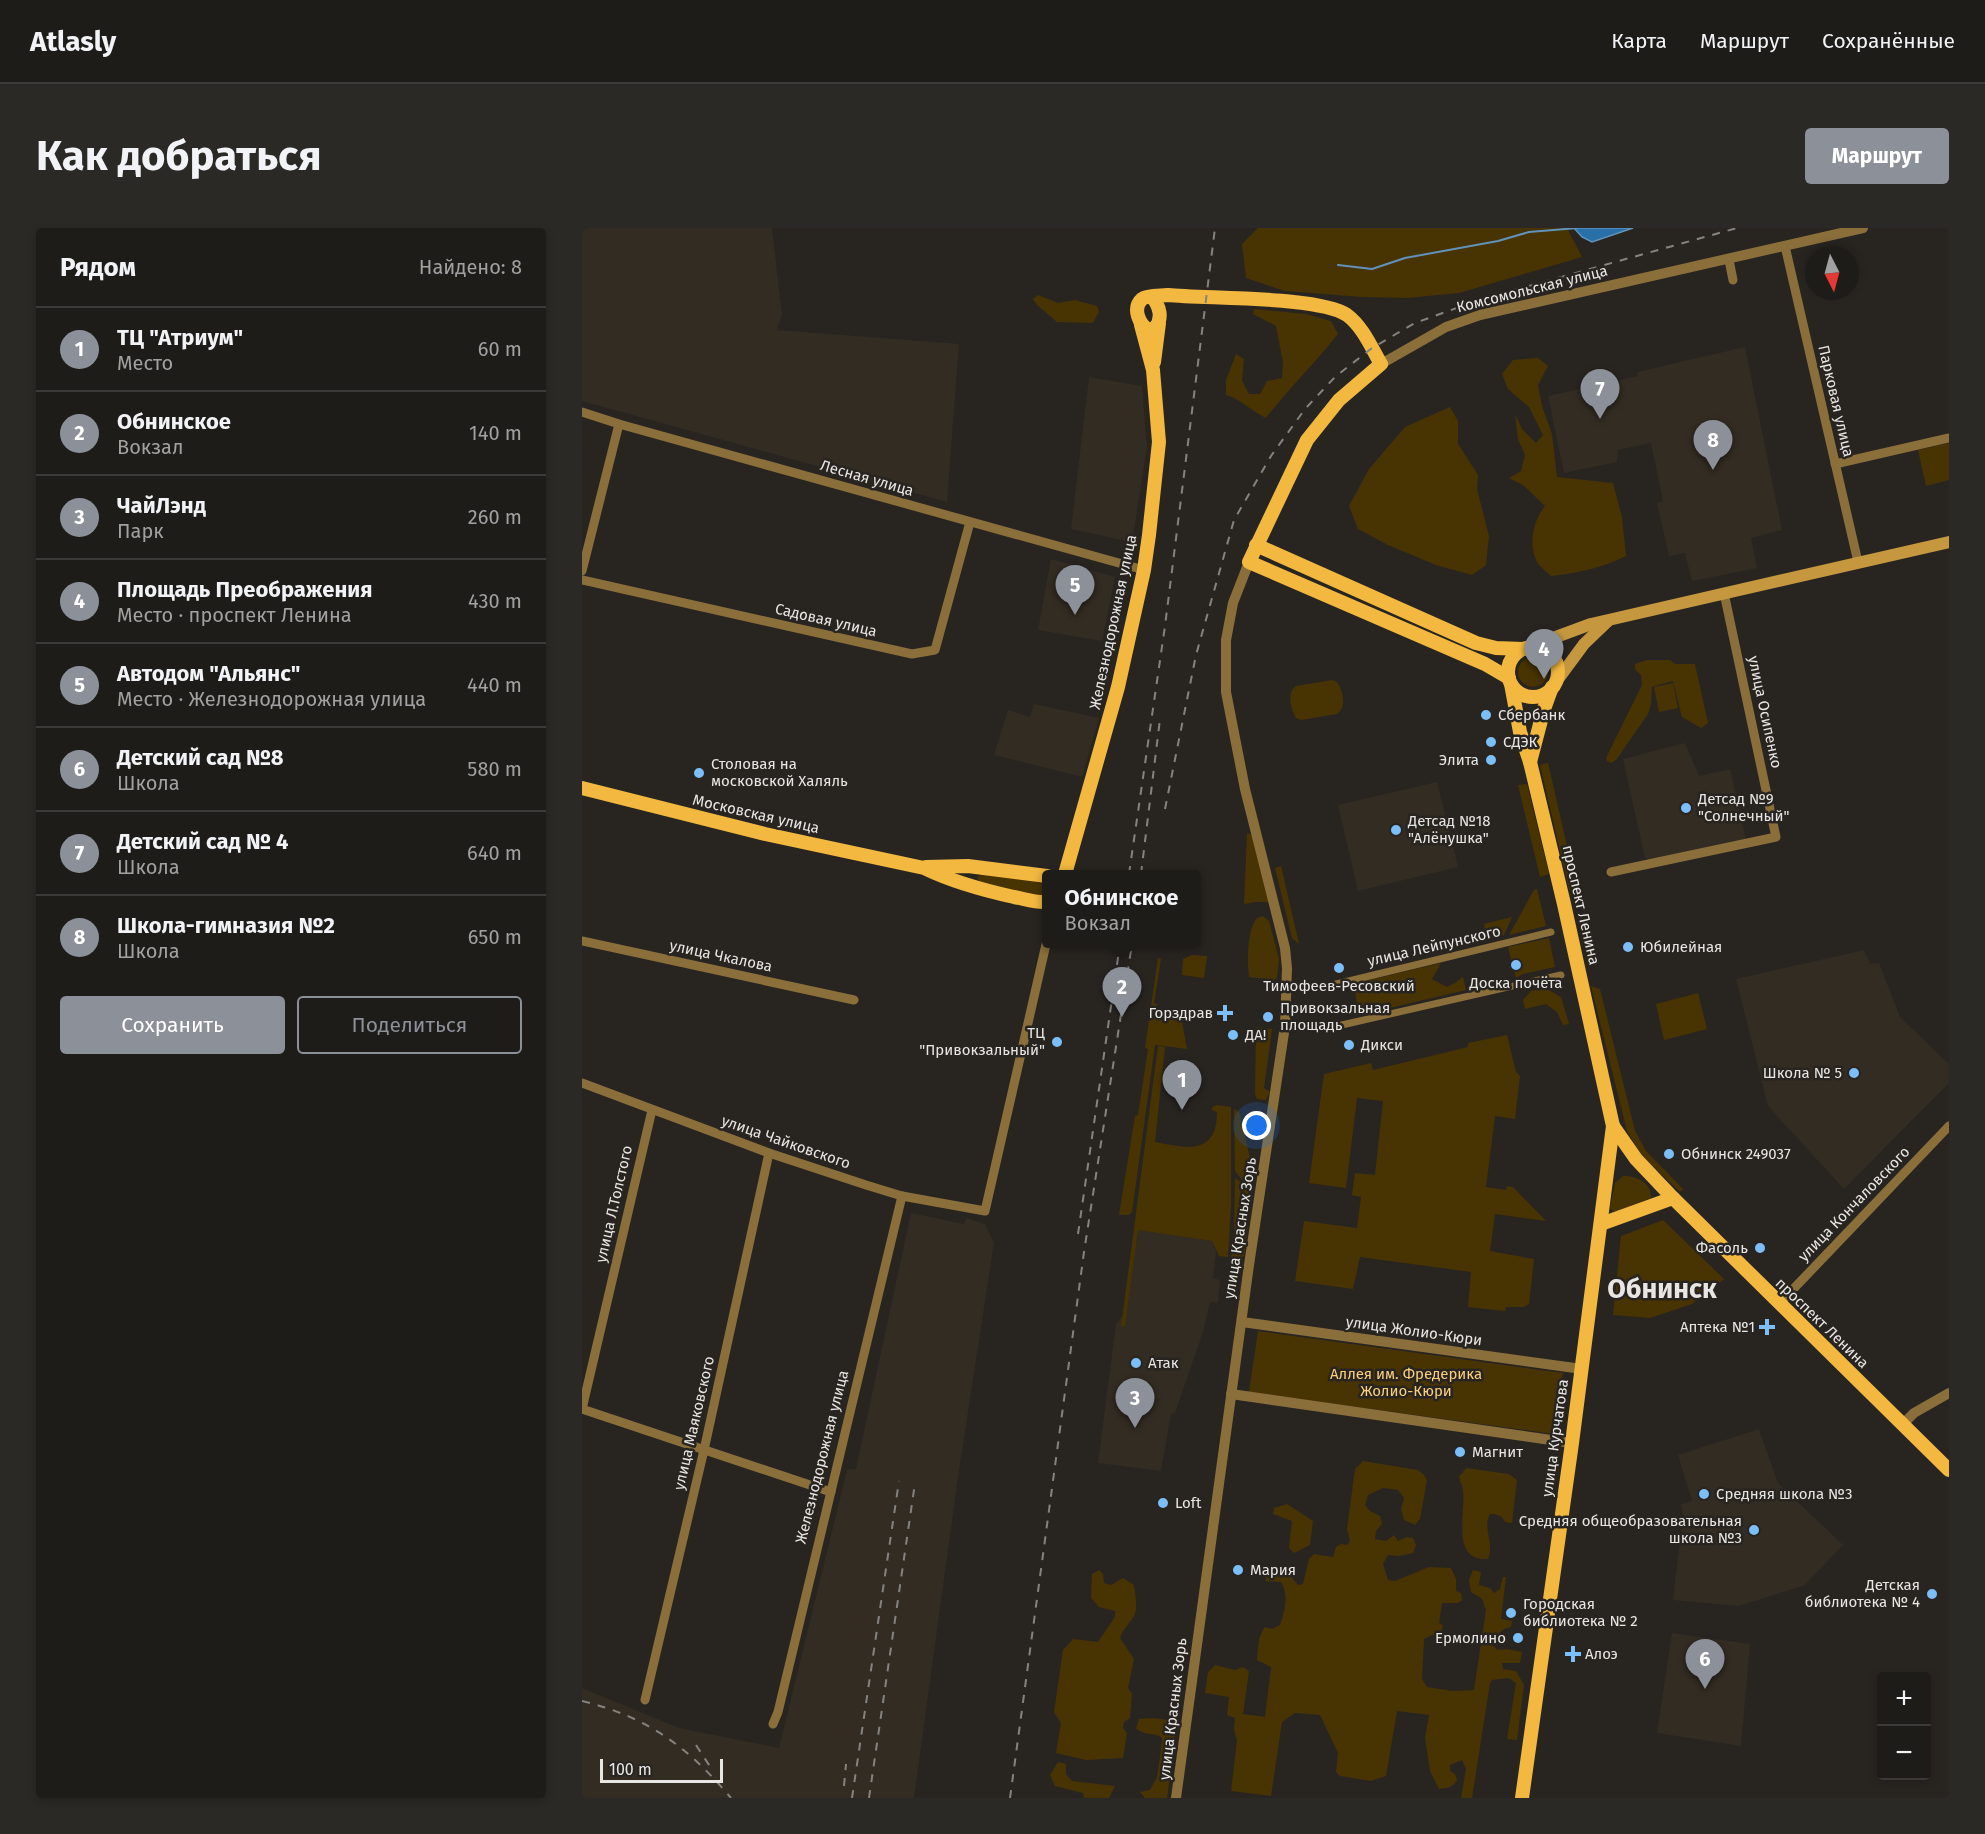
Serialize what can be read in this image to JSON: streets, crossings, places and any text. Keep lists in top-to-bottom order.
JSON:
{
  "streets": {
    "main road": [
      "Комсомольская улица",
      "Железнодорожная улица",
      "Московская улица",
      "проспект Ленина",
      "улица Курчатова"
    ],
    "street": [
      "Парковая улица",
      "Лесная улица",
      "Садовая улица",
      "улица Осипенко",
      "улица Лейпунского",
      "улица Чкалова",
      "улица Чайковского",
      "улица Л.Толстого",
      "улица Кончаловского",
      "улица Красных Зорь",
      "улица Жолио-Кюри",
      "улица Маяковского"
    ]
  },
  "crossings": [
    ["Комсомольская улица", "Парковая улица"],
    ["Комсомольская улица", "улица Красных Зорь"],
    ["Лесная улица", "Садовая улица"],
    ["Лесная улица", "Железнодорожная улица"],
    ["Железнодорожная улица", "улица Чайковского"],
    ["проспект Ленина", "улица Кончаловского"],
    ["проспект Ленина", "улица Курчатова"],
    ["улица Чайковского", "улица Л.Толстого"],
    ["улица Чайковского", "улица Маяковского"],
    ["улица Красных Зорь", "улица Жолио-Кюри"],
    ["улица Жолио-Кюри", "улица Курчатова"]
  ],
  "districts": ["Обнинск"],
  "parks": ["Аллея им. Фредерика Жолио-Кюри"],
  "places": {
    "other": [
      "Сбербанк",
      "СДЭК",
      "Элита",
      "Столовая на московской Халяль",
      "Детсад №9 \"Солнечный\"",
      "Детсад №18 \"Алёнушка\"",
      "Юбилейная",
      "Доска почёта",
      "Тимофеев-Ресовский",
      "Привокзальная площадь",
      "ДА!",
      "ТЦ \"Привокзальный\"",
      "Дикси",
      "Школа № 5",
      "Обнинск 249037",
      "Фасоль",
      "Атак",
      "Магнит",
      "Средняя школа №3",
      "Loft",
      "Средняя общеобразовательная школа №3",
      "Мария",
      "Детская библиотека № 4",
      "Городская библиотека № 2",
      "Ермолино"
    ],
    "health": ["Горздрав", "Аптека №1", "Алоэ"]
  },
  "scale_bar": "100 m",
  "north": "bottom",
  "page": {
    "header": "Atlasly",
    "nav": ["Карта", "Маршрут", "Сохранённые"],
    "buttons": [
      "Маршрут",
      ["Сохранить", "Поделиться"]
    ],
    "title": "Как добраться",
    "heading": ["Рядом", "Найдено: 8"],
    "list": [
      {
        "mark": "1",
        "name": "ТЦ \"Атриум\"",
        "note": "Место",
        "value": "60 m"
      },
      {
        "mark": "2",
        "name": "Обнинское",
        "note": "Вокзал",
        "value": "140 m"
      },
      {
        "mark": "3",
        "name": "ЧайЛэнд",
        "note": "Парк",
        "value": "260 m"
      },
      {
        "mark": "4",
        "name": "Площадь Преображения",
        "note": "Место · проспект Ленина",
        "value": "430 m"
      },
      {
        "mark": "5",
        "name": "Автодом \"Альянс\"",
        "note": "Место · Железнодорожная улица",
        "value": "440 m"
      },
      {
        "mark": "6",
        "name": "Детский сад №8",
        "note": "Школа",
        "value": "580 m"
      },
      {
        "mark": "7",
        "name": "Детский сад № 4",
        "note": "Школа",
        "value": "640 m"
      },
      {
        "mark": "8",
        "name": "Школа-гимназия №2",
        "note": "Школа",
        "value": "650 m"
      }
    ],
    "pins": [
      "7",
      "8",
      "5",
      "4",
      "2",
      "1",
      "3",
      "6"
    ],
    "popup": ["Обнинское", "Вокзал"],
    "map_buttons": ["+", "−"],
    "scale": "100 m"
  }
}
